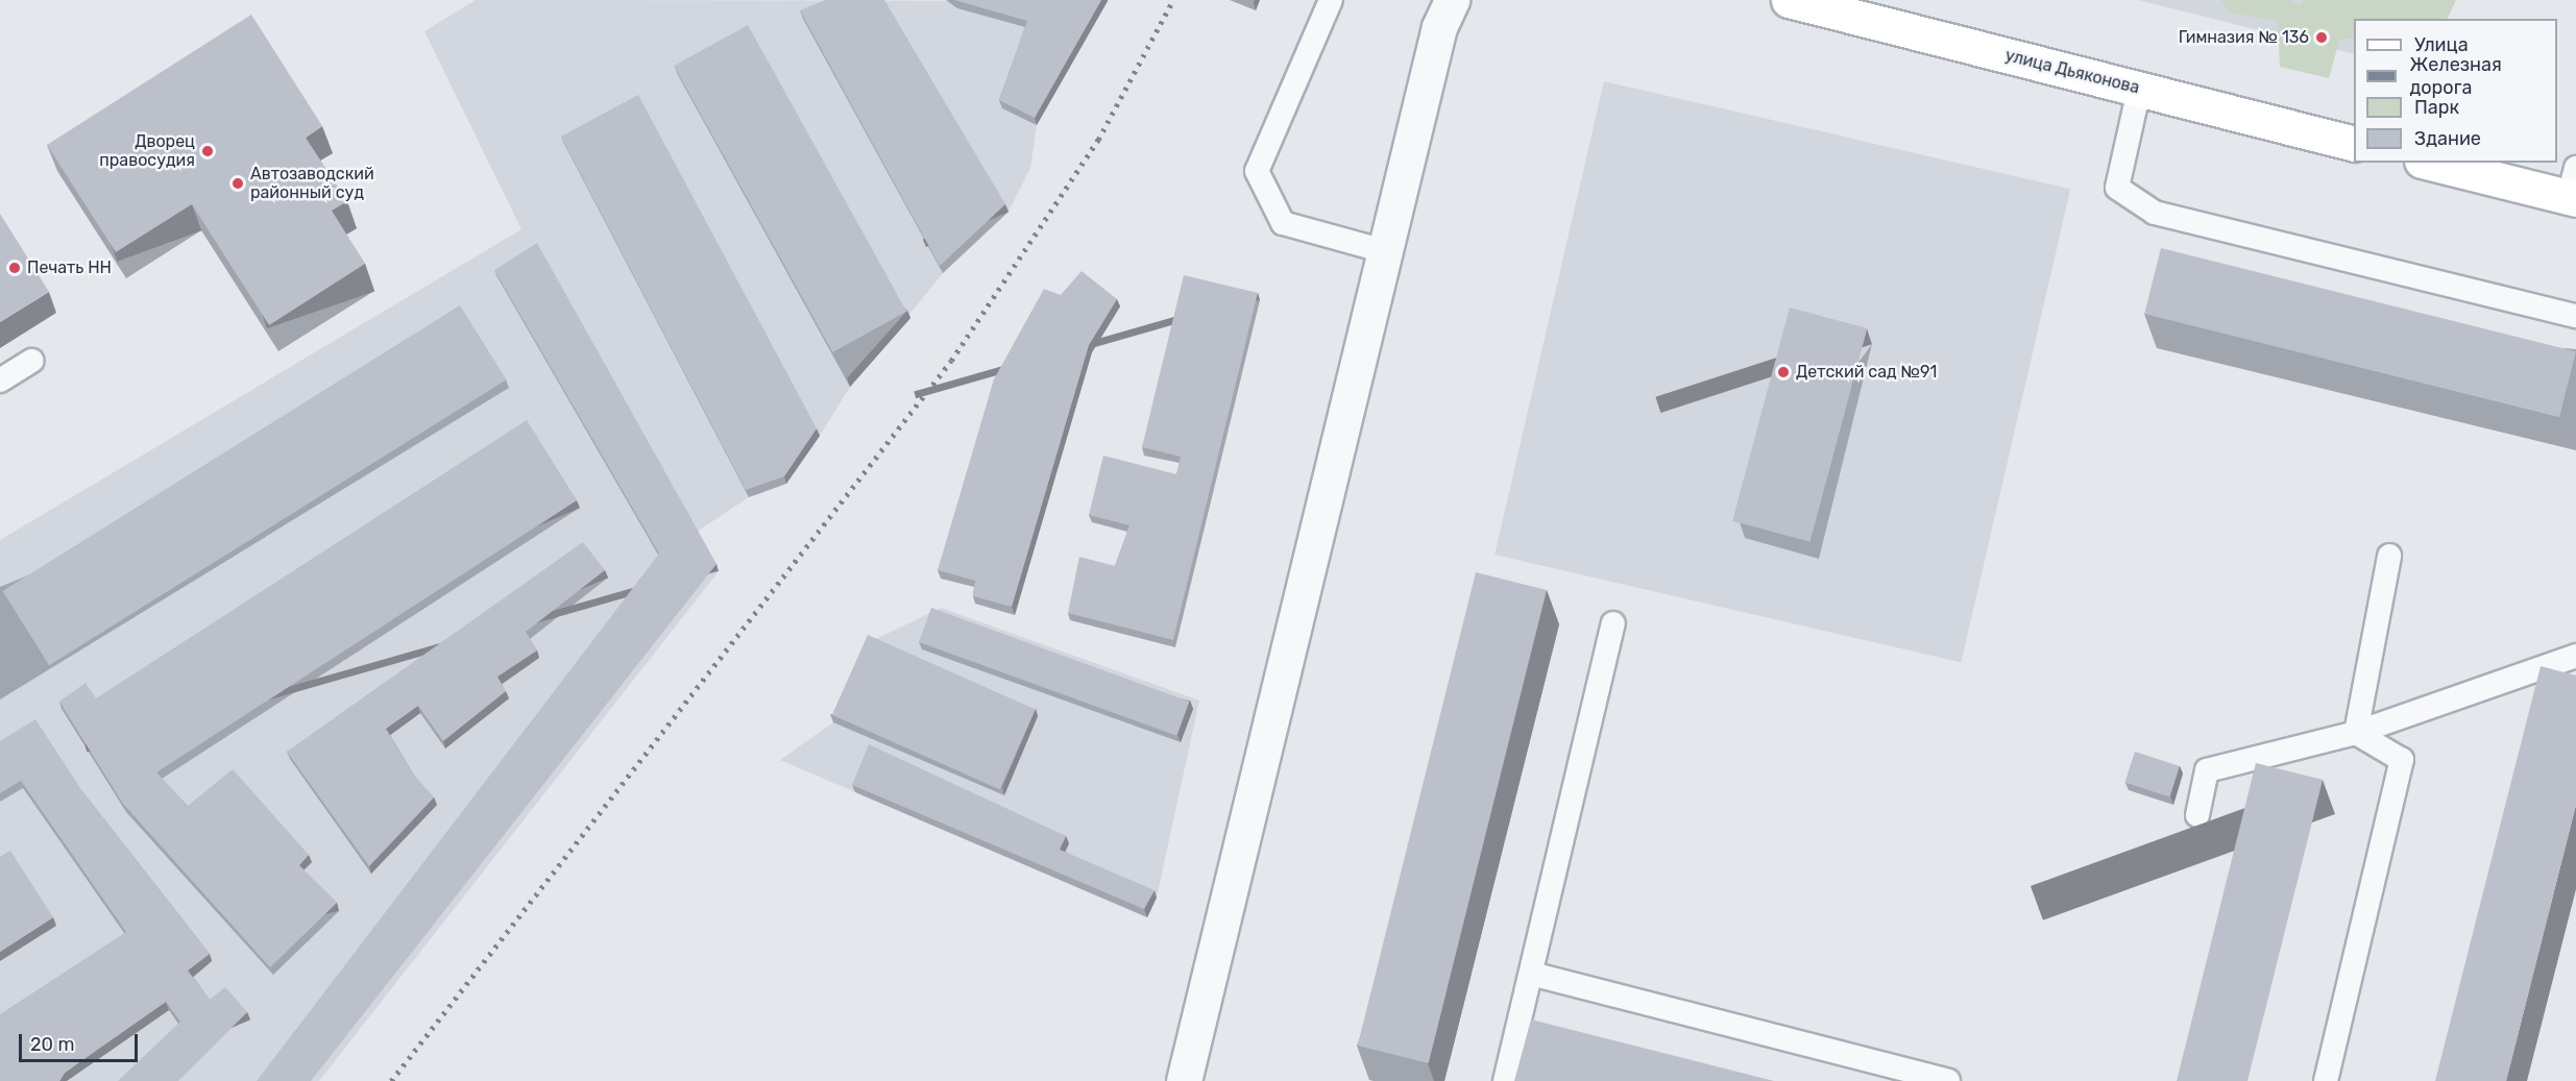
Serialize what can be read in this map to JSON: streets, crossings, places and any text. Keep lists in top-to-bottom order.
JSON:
{
  "streets": {
    "main road": ["улица Дьяконова"]
  },
  "places": [
    "Гимназия № 136",
    "Дворец правосудия",
    "Автозаводский районный суд",
    "Печать НН",
    "Детский сад №91"
  ],
  "legend": [
    "Улица",
    "Железная дорога",
    "Парк",
    "Здание"
  ],
  "scale_bar": "20 m"
}
